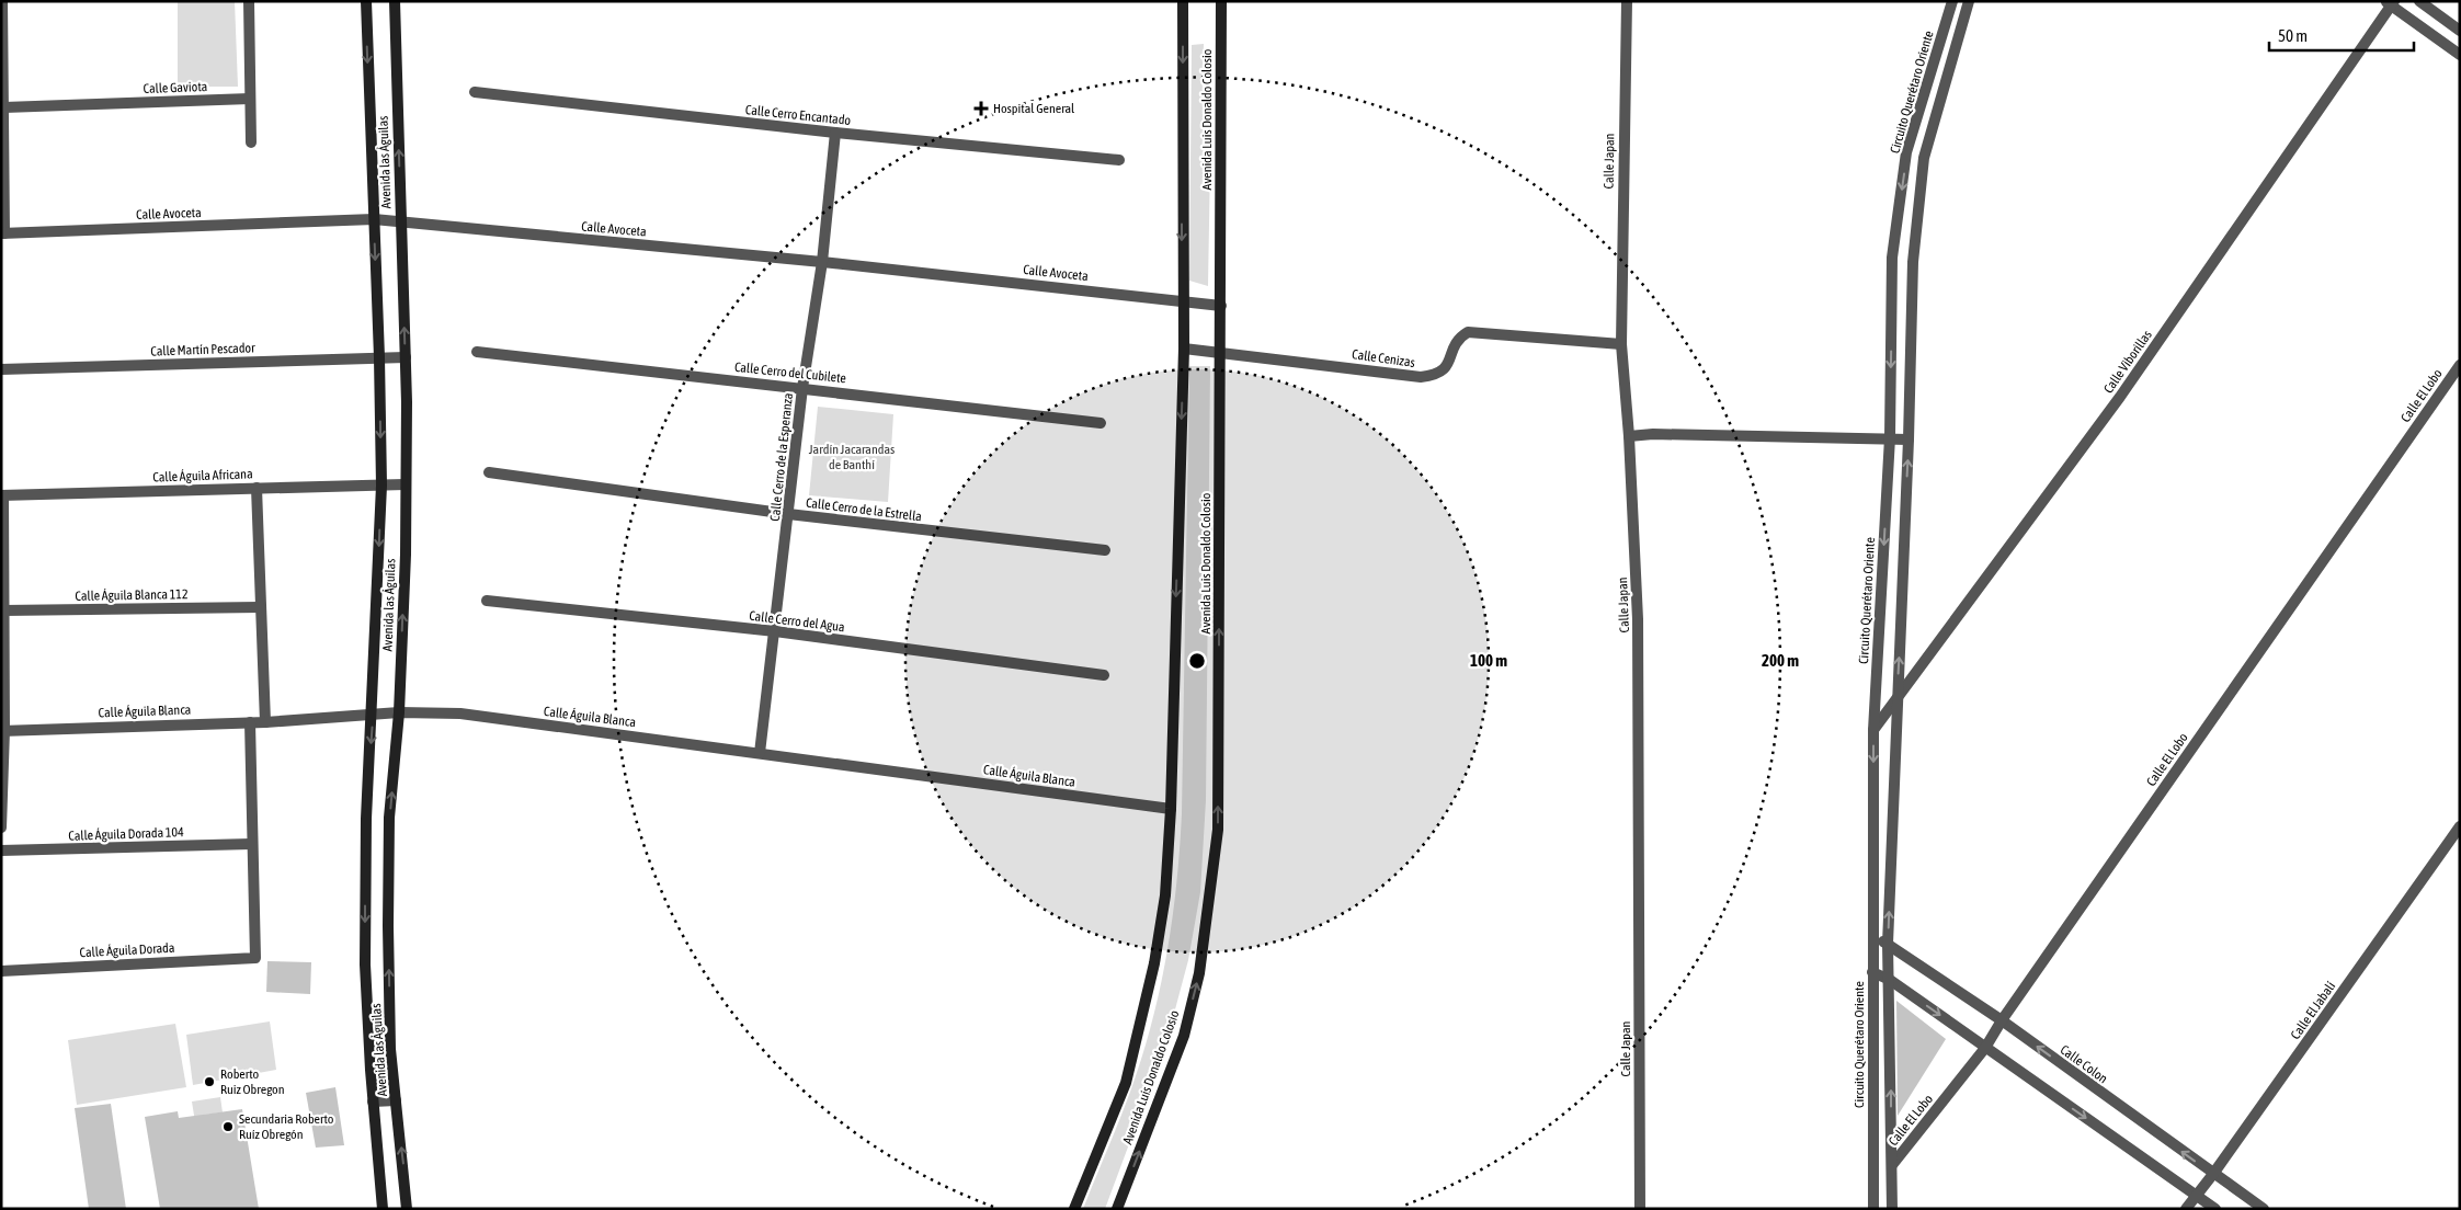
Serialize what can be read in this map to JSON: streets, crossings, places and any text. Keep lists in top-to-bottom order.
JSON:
{
  "streets": {
    "street": [
      "Calle Gaviota",
      "Circuito Querétaro Oriente",
      "Calle Cerro Encantado",
      "Avenida Luis Donaldo Colosio",
      "Calle Japan",
      "Avenida las Águilas",
      "Calle Avoceta",
      "Calle Martín Pescador",
      "Calle Cenizas",
      "Calle Viborillas",
      "Calle Cerro del Cubilete",
      "Calle El Lobo",
      "Calle Cerro de la Esperanza",
      "Calle Águila Africana",
      "Calle Cerro de la Estrella",
      "Calle Águila Blanca 112",
      "Calle Cerro del Agua",
      "Calle Águila Blanca",
      "Calle Águila Dorada 104",
      "Calle Águila Dorada",
      "Calle El Jabalí",
      "Calle Colon"
    ]
  },
  "crossings": [
    ["Circuito Querétaro Oriente", "Calle Viborillas"],
    ["Circuito Querétaro Oriente", "Calle Colon"],
    ["Calle Cerro Encantado", "Calle Cerro de la Esperanza"],
    ["Avenida Luis Donaldo Colosio", "Calle Avoceta"],
    ["Avenida Luis Donaldo Colosio", "Calle Cenizas"],
    ["Avenida Luis Donaldo Colosio", "Calle Águila Blanca"],
    ["Calle Japan", "Calle Cenizas"],
    ["Avenida las Águilas", "Calle Avoceta"],
    ["Avenida las Águilas", "Calle Martín Pescador"],
    ["Avenida las Águilas", "Calle Águila Africana"],
    ["Avenida las Águilas", "Calle Águila Blanca"],
    ["Calle Avoceta", "Calle Cerro de la Esperanza"],
    ["Calle Cerro del Cubilete", "Calle Cerro de la Esperanza"],
    ["Calle El Lobo", "Calle Colon"],
    ["Calle Cerro de la Esperanza", "Calle Cerro de la Estrella"],
    ["Calle Cerro de la Esperanza", "Calle Cerro del Agua"],
    ["Calle Cerro de la Esperanza", "Calle Águila Blanca"],
    ["Calle Águila Dorada 104", "Calle Águila Dorada"],
    ["Calle El Jabalí", "Calle Colon"]
  ],
  "parks": ["Jardín Jacarandas de Banthí"],
  "places": {
    "health": ["Hospital General"],
    "other": ["Roberto Ruiz Obregon", "Secundaria Roberto Ruíz Obregón"]
  },
  "scale_bar": "50 m",
  "rings": ["100 m", "200 m"]
}
